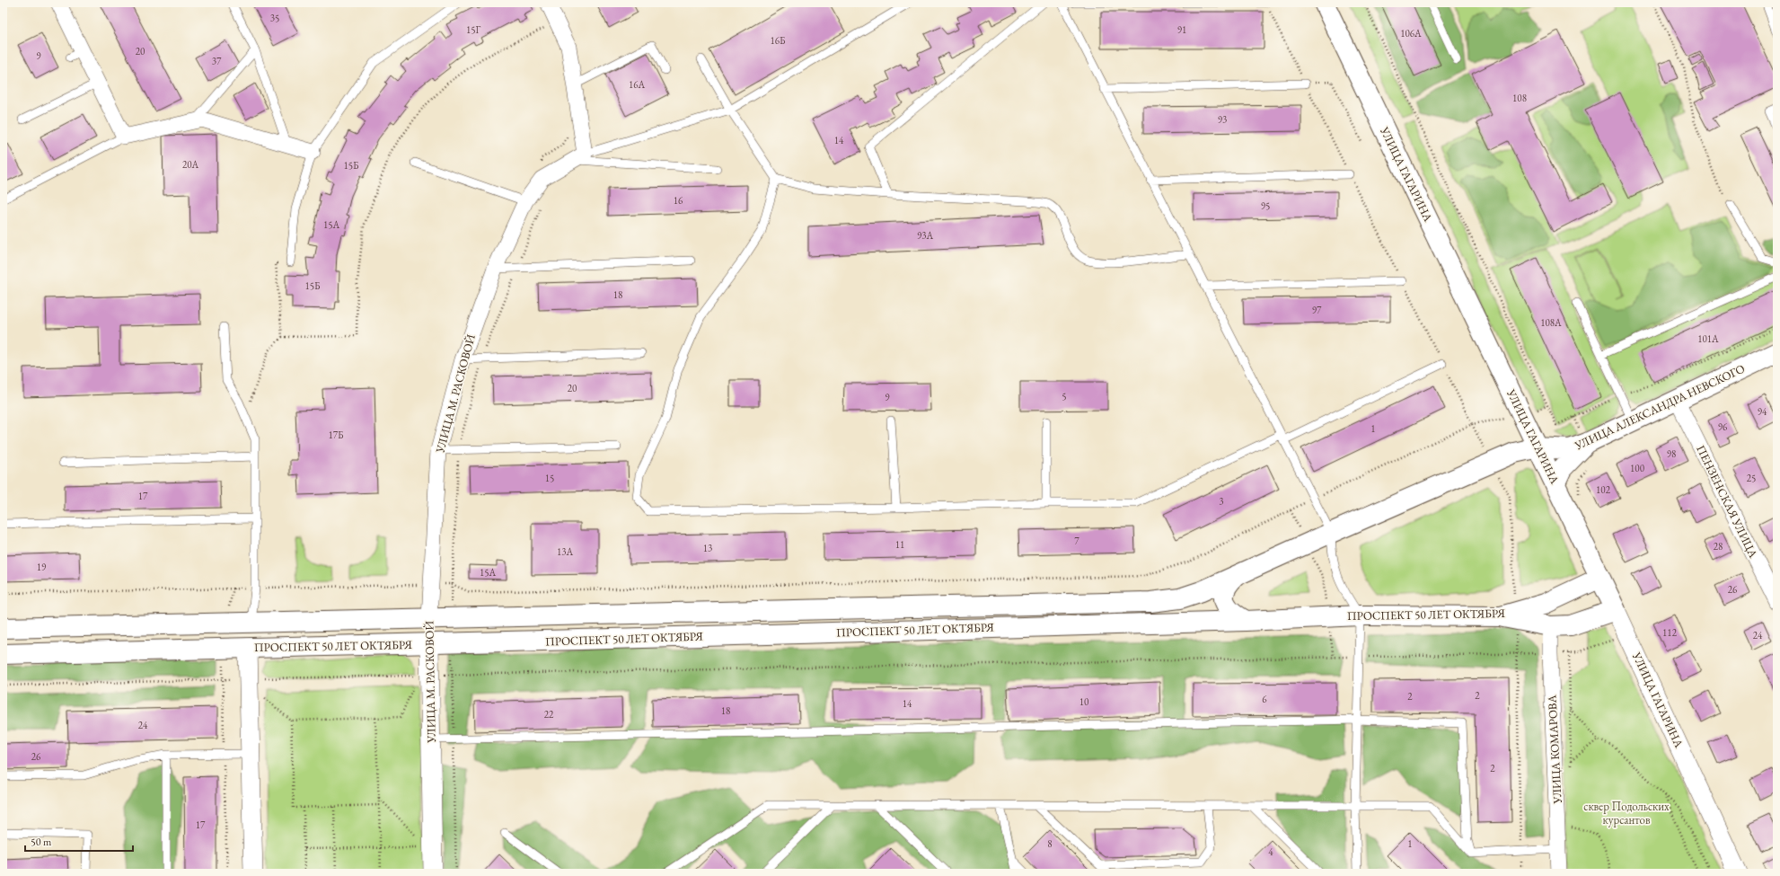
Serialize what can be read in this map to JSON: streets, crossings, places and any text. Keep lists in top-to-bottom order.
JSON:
{
  "streets": {
    "main road": [
      "УЛИЦА ГАГАРИНА",
      "УЛИЦА М. РАСКОВОЙ",
      "УЛИЦА АЛЕКСАНДРА НЕВСКОГО",
      "ПРОСПЕКТ 50 ЛЕТ ОКТЯБРЯ"
    ],
    "street": ["ПЕНЗЕНСКАЯ УЛИЦА", "УЛИЦА КОМАРОВА"]
  },
  "crossings": [
    ["УЛИЦА ГАГАРИНА", "УЛИЦА АЛЕКСАНДРА НЕВСКОГО"],
    ["УЛИЦА ГАГАРИНА", "ПРОСПЕКТ 50 ЛЕТ ОКТЯБРЯ"],
    ["УЛИЦА М. РАСКОВОЙ", "ПРОСПЕКТ 50 ЛЕТ ОКТЯБРЯ"],
    ["УЛИЦА АЛЕКСАНДРА НЕВСКОГО", "ПЕНЗЕНСКАЯ УЛИЦА"],
    ["УЛИЦА АЛЕКСАНДРА НЕВСКОГО", "ПРОСПЕКТ 50 ЛЕТ ОКТЯБРЯ"]
  ],
  "parks": ["сквер Подольских курсантов"],
  "house_numbers": [
    "35",
    "15Г",
    "91",
    "106А",
    "16Б",
    "20",
    "9",
    "37",
    "16А",
    "108",
    "93",
    "14",
    "20А",
    "15Б",
    "16",
    "95",
    "15А",
    "93А",
    "15Б",
    "18",
    "97",
    "108А",
    "101А",
    "20",
    "5",
    "9",
    "94",
    "96",
    "1",
    "17Б",
    "98",
    "100",
    "15",
    "25",
    "102",
    "17",
    "3",
    "7",
    "11",
    "28",
    "13",
    "13А",
    "19",
    "15А",
    "26",
    "112",
    "24",
    "2",
    "2",
    "6",
    "10",
    "14",
    "18",
    "22",
    "24",
    "26",
    "2",
    "17",
    "8",
    "1",
    "4"
  ],
  "scale_bar": "50 m"
}
